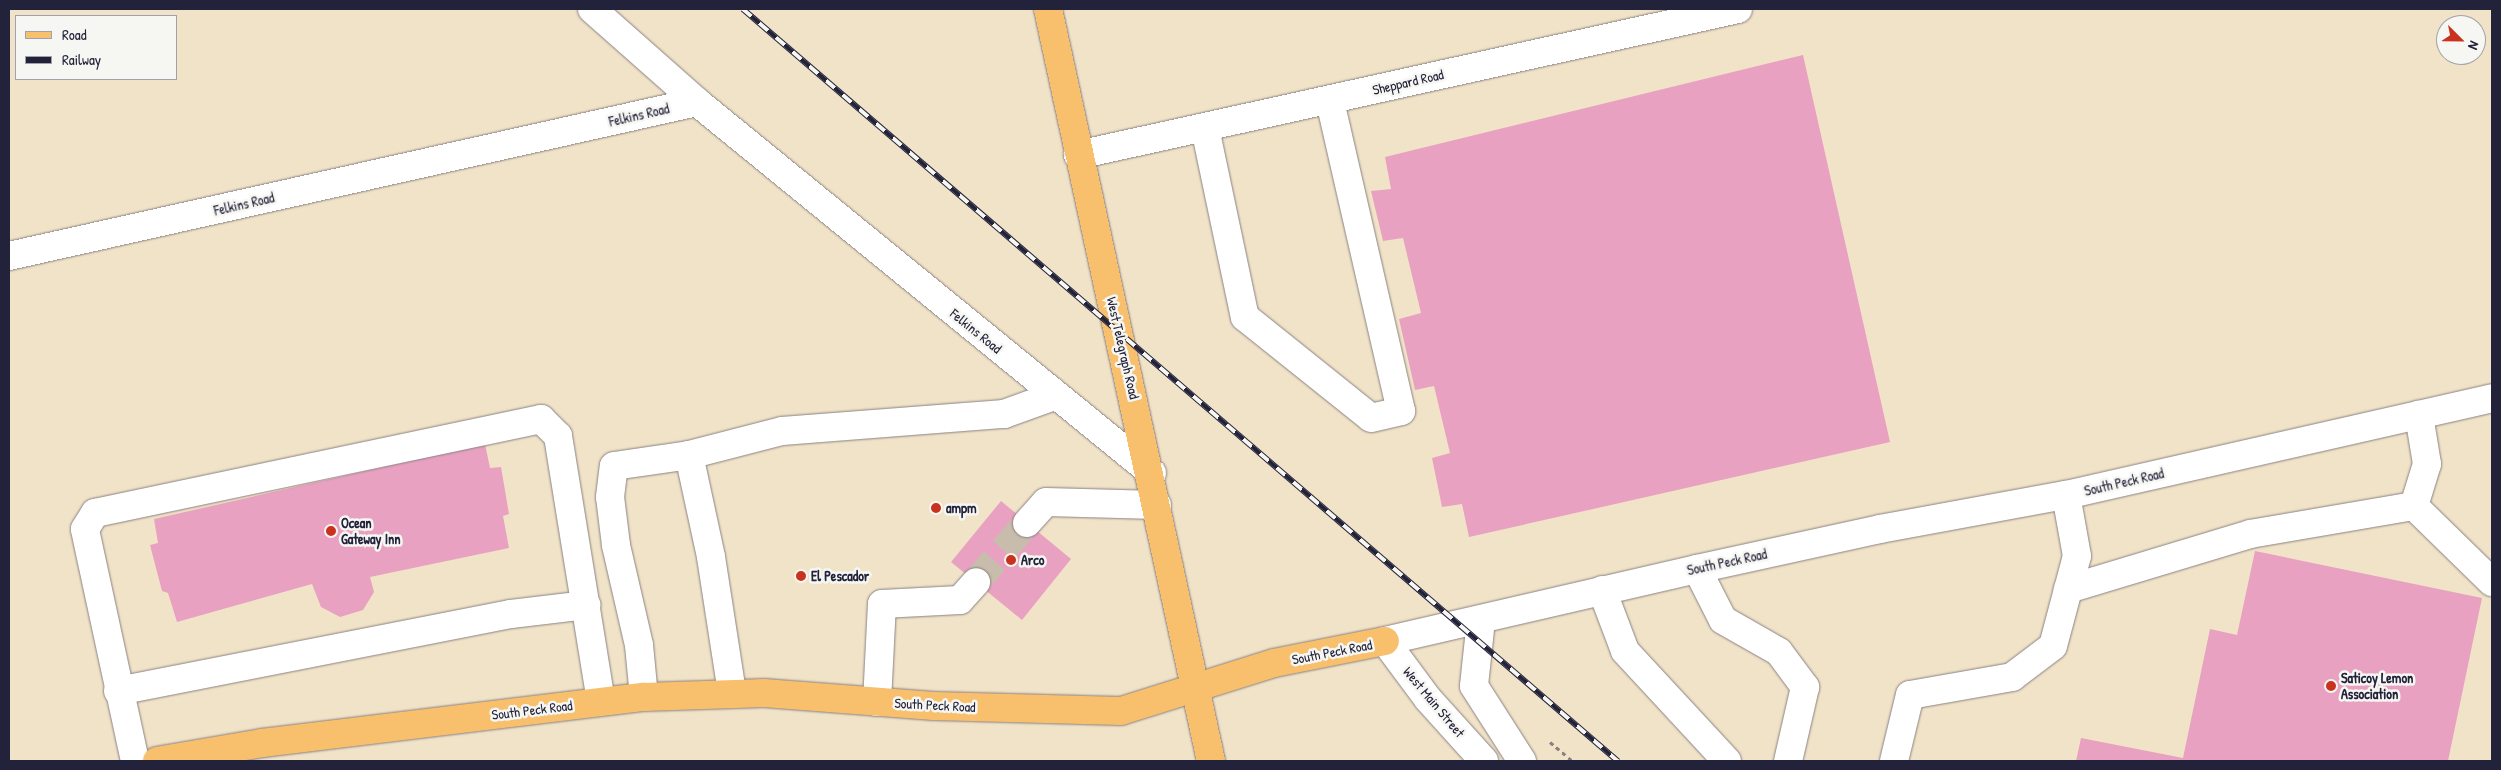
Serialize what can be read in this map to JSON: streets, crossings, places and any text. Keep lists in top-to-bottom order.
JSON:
{
  "streets": {
    "main road": ["West Telegraph Road", "South Peck Road"],
    "street": ["Sheppard Road", "Felkins Road", "West Main Street"]
  },
  "crossings": [
    ["Sheppard Road", "West Telegraph Road"],
    ["Felkins Road", "West Telegraph Road"],
    ["West Telegraph Road", "South Peck Road"],
    ["South Peck Road", "West Main Street"]
  ],
  "places": [
    "ampm",
    "Ocean Gateway Inn",
    "Arco",
    "El Pescador",
    "Saticoy Lemon Association"
  ],
  "legend": ["Road", "Railway"],
  "north": "bottom right"
}
